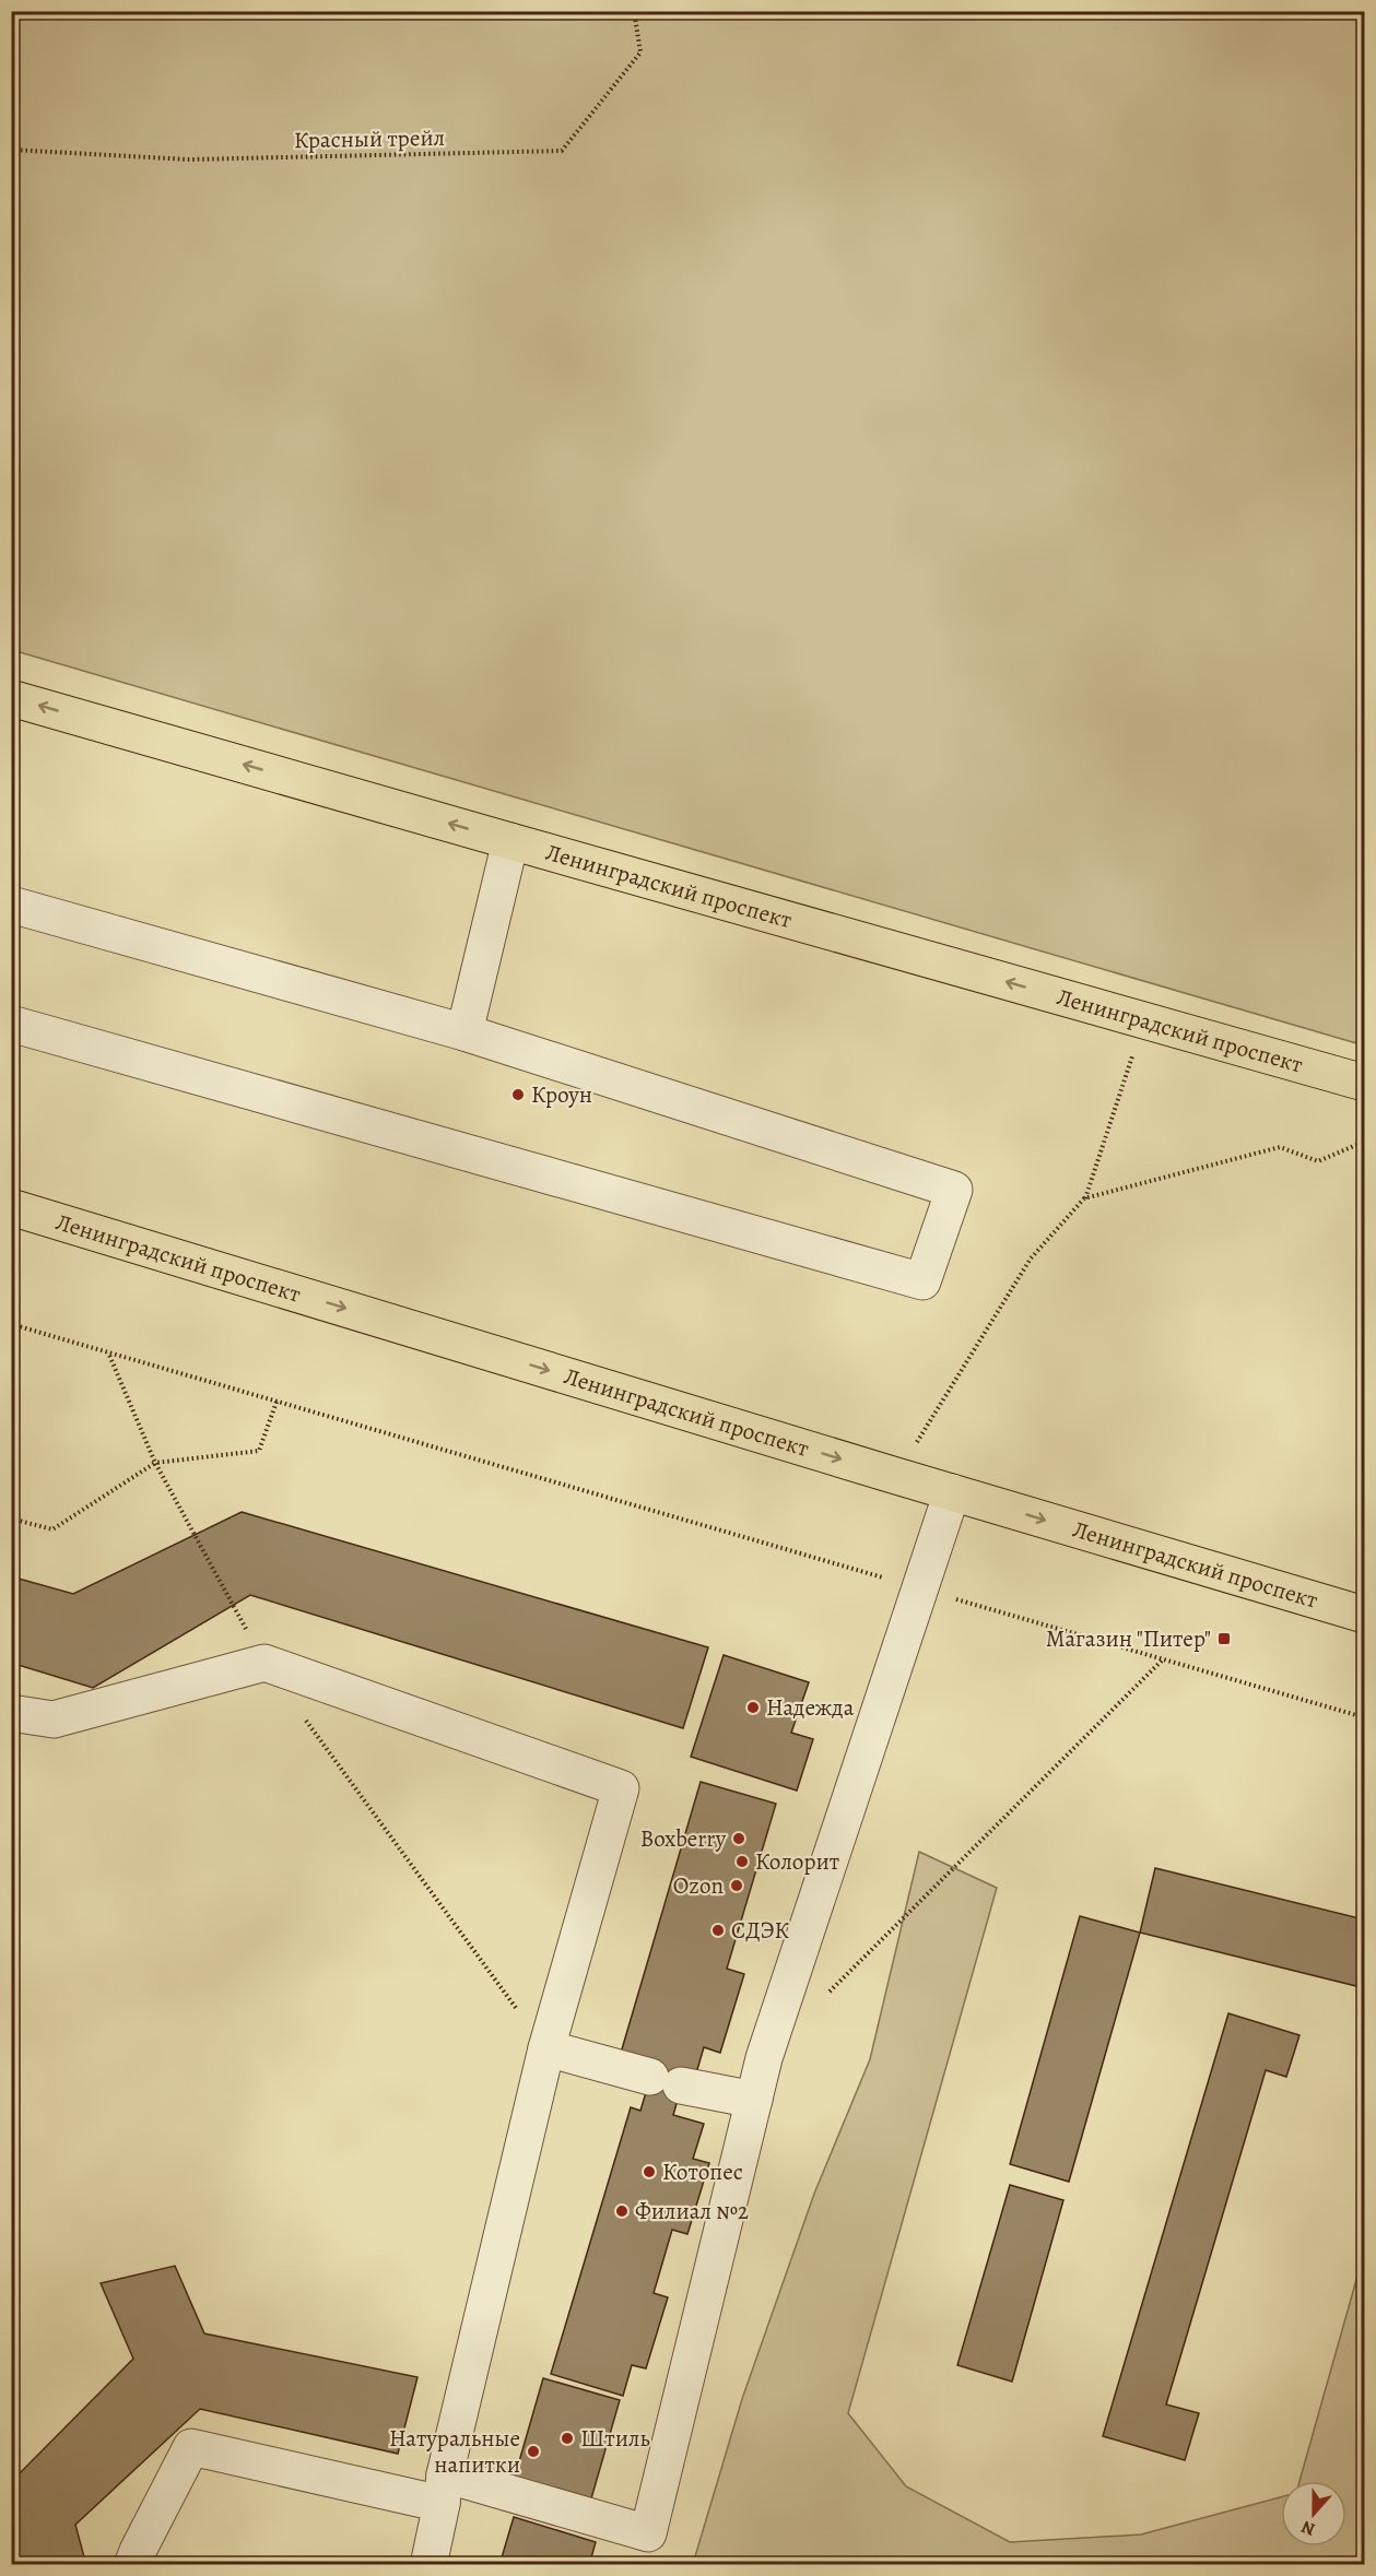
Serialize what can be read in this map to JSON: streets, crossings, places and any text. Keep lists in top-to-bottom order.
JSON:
{
  "streets": {
    "main road": ["Ленинградский проспект"],
    "path": ["Красный трейл"]
  },
  "places": {
    "other": [
      "Кроун",
      "Надежда",
      "Boxberry",
      "Колорит",
      "Ozon",
      "СДЭК",
      "Котопес",
      "Филиал №2",
      "Штиль",
      "Натуральные напитки"
    ],
    "transit": ["Магазин \"Питер\""]
  },
  "north": "bottom"
}
